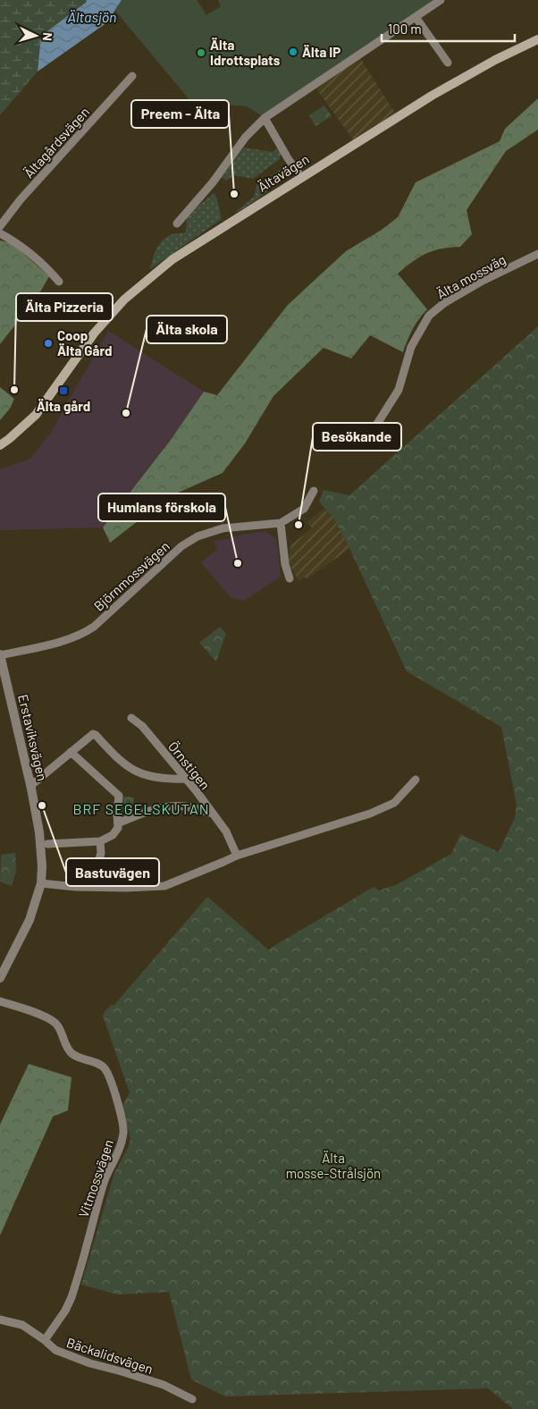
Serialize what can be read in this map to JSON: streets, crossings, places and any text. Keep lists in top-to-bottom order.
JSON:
{
  "streets": {
    "main road": ["Ältavägen"],
    "street": [
      "Ältagårdsvägen",
      "Älta mossväg",
      "Björnmossvägen",
      "Erstaviksvägen",
      "Örnstigen",
      "Vitmossvägen",
      "Bäckalidsvägen"
    ]
  },
  "crossings": [
    ["Björnmossvägen", "Erstaviksvägen"],
    ["Vitmossvägen", "Bäckalidsvägen"]
  ],
  "districts": ["BRF SEGELSKUTAN"],
  "water": ["Ältasjön"],
  "parks": ["Älta mosse-Strålsjön"],
  "places": {
    "other": [
      "Älta IP",
      "Älta Idrottsplats",
      "Preem - Älta",
      "Coop Älta Gård",
      "Älta Pizzeria",
      "Älta skola",
      "Besökande",
      "Humlans förskola",
      "Bastuvägen"
    ],
    "transit": ["Älta gård"]
  },
  "scale_bar": "100 m",
  "north": "right"
}
